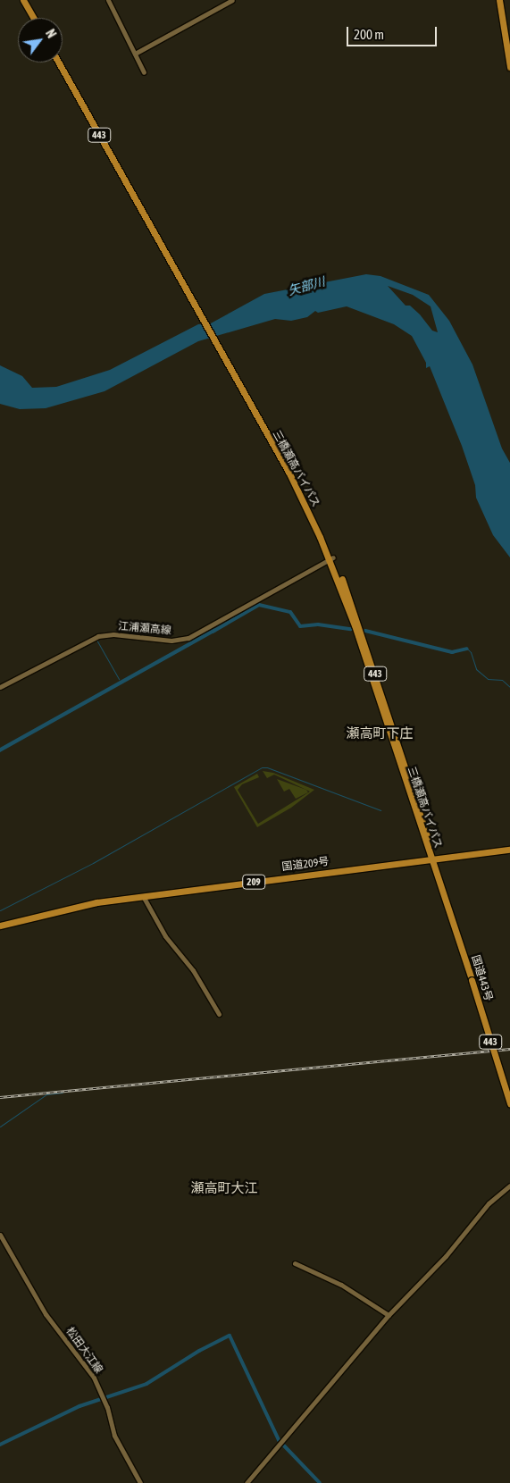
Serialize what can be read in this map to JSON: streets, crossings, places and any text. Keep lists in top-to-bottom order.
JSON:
{
  "streets": {
    "highway": [
      "443",
      "三橋瀬高バイパス",
      "国道209号",
      "209",
      "国道443号"
    ],
    "street": ["江浦瀬高線", "松田大江線"]
  },
  "crossings": [
    ["三橋瀬高バイパス", "江浦瀬高線"],
    ["三橋瀬高バイパス", "国道209号"],
    ["三橋瀬高バイパス", "国道443号"],
    ["国道209号", "国道443号"]
  ],
  "districts": ["瀬高町下庄", "瀬高町大江"],
  "water": ["矢部川"],
  "scale_bar": "200 m",
  "north": "top right"
}
